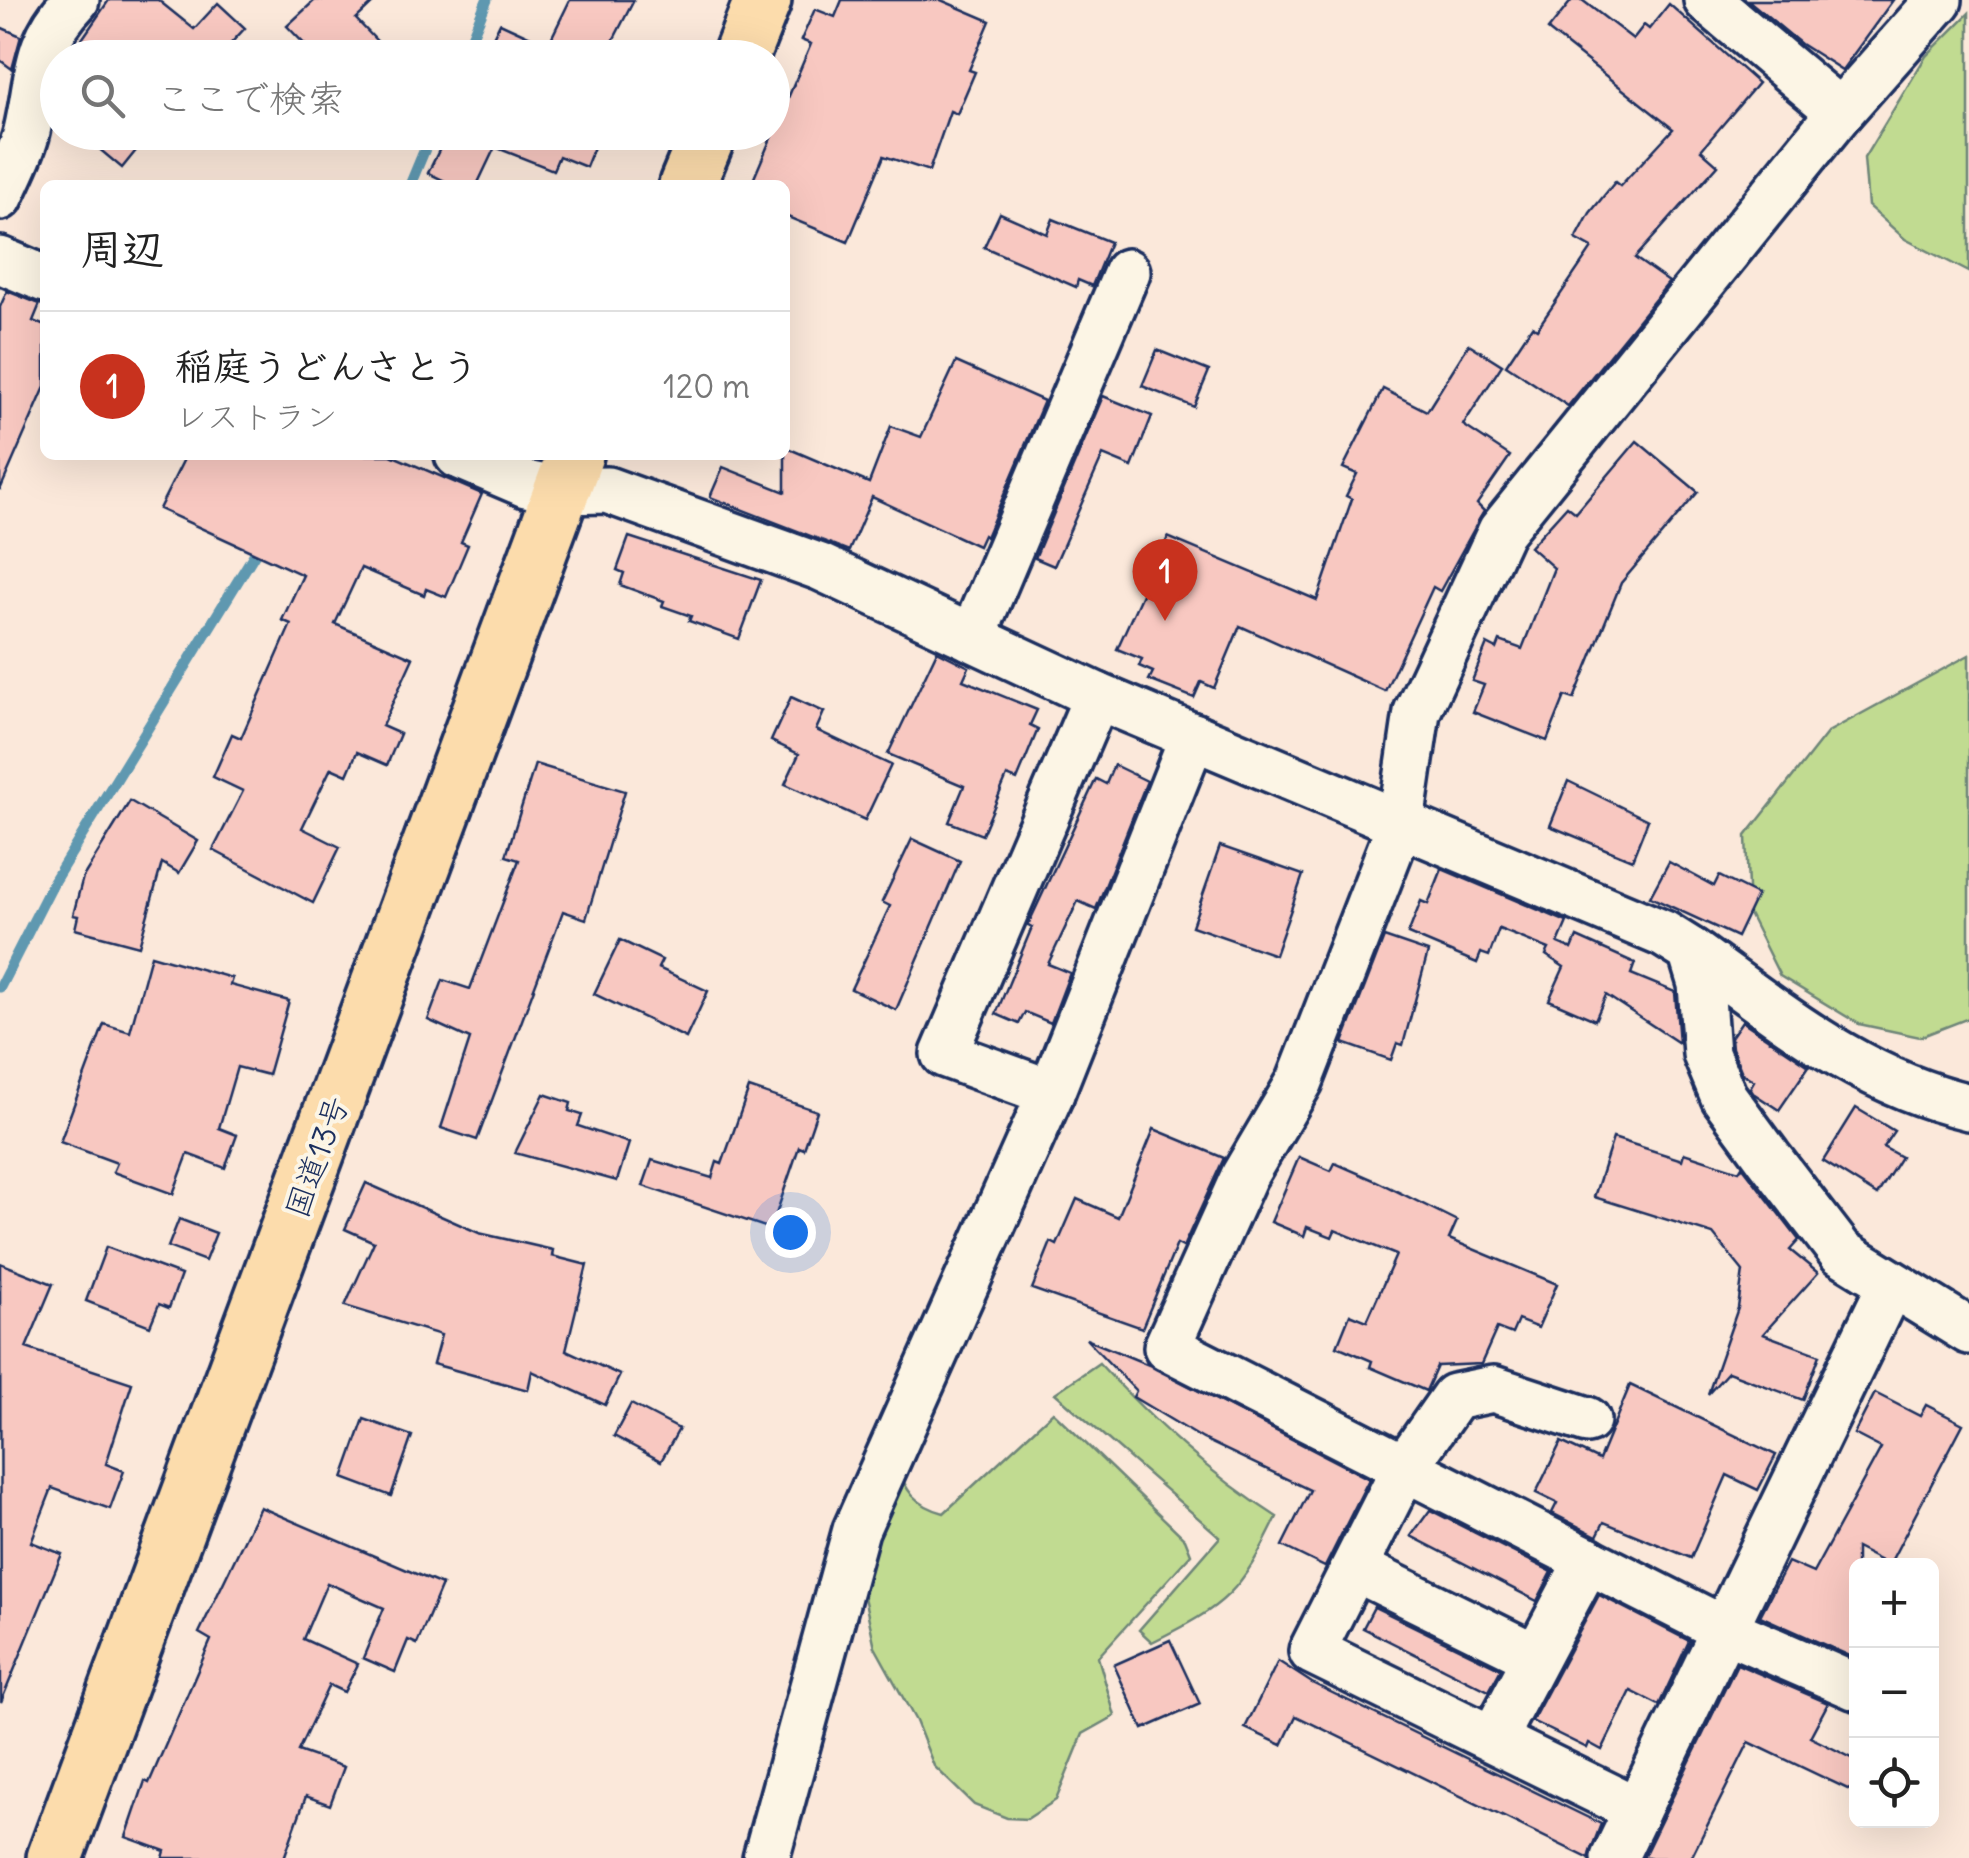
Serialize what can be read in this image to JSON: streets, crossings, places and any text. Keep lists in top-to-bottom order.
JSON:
{
  "streets": {
    "highway": ["国道13号"]
  },
  "page": {
    "search": "ここで検索",
    "heading": "周辺",
    "list": [
      {
        "mark": "1",
        "name": "稲庭うどんさとう",
        "note": "レストラン",
        "value": "120 m"
      }
    ],
    "pins": "1",
    "map_buttons": ["+", "−"]
  }
}
